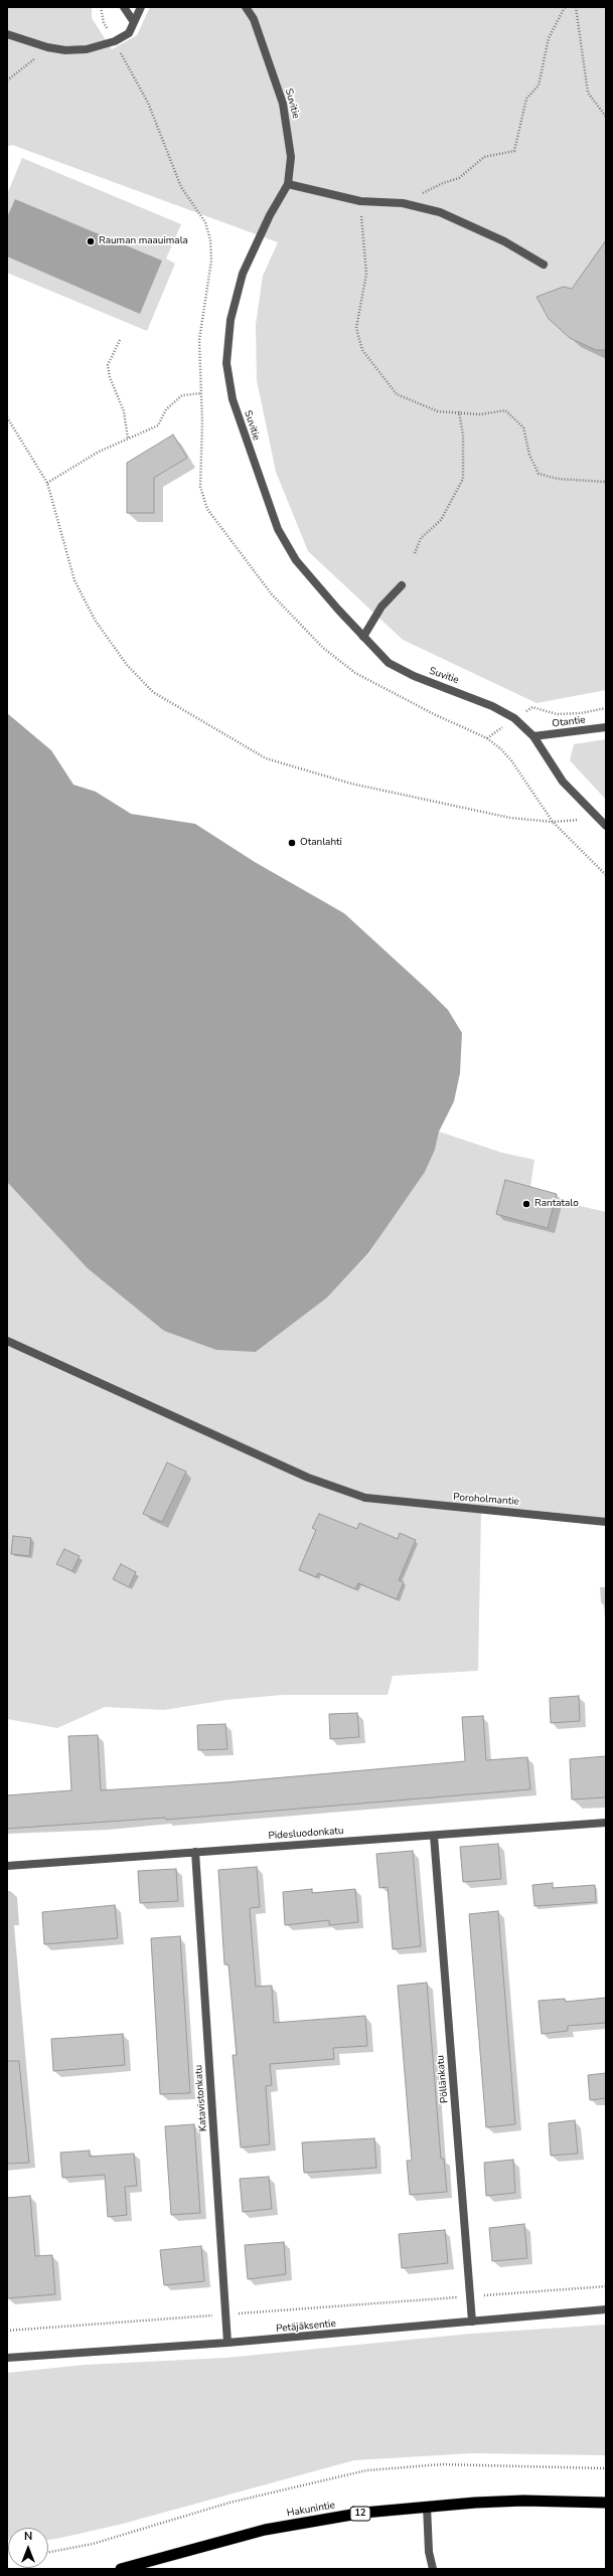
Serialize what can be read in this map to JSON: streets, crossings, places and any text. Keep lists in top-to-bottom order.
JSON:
{
  "streets": {
    "highway": ["Hakunintie", "12"],
    "street": [
      "Suvitie",
      "Otantie",
      "Poroholmantie",
      "Pidesluodonkatu",
      "Pöllänkatu",
      "Katavistonkatu",
      "Petäjäksentie"
    ]
  },
  "crossings": [
    ["Suvitie", "Otantie"],
    ["Pidesluodonkatu", "Pöllänkatu"],
    ["Pidesluodonkatu", "Katavistonkatu"],
    ["Pöllänkatu", "Petäjäksentie"],
    ["Katavistonkatu", "Petäjäksentie"]
  ],
  "places": ["Rauman maauimala", "Otanlahti", "Rantatalo"],
  "north": "top"
}
